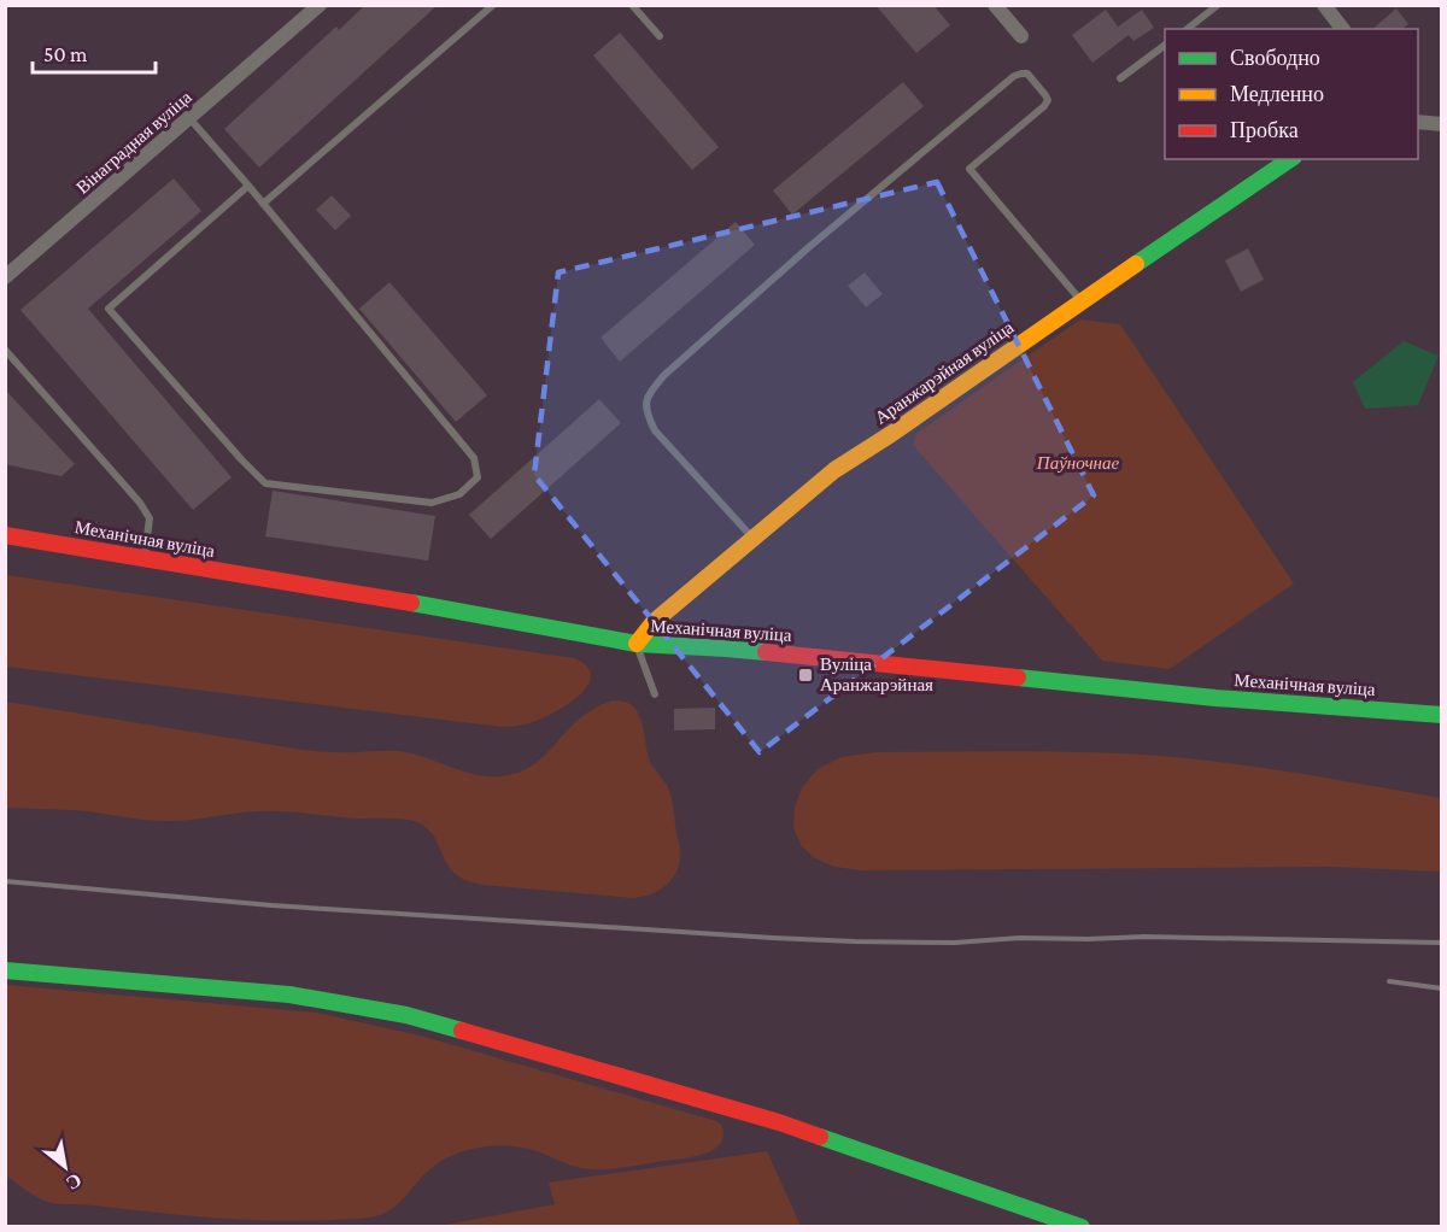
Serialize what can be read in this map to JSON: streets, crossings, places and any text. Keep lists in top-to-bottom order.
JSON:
{
  "streets": {
    "street": ["Вінаградная вуліца", "Аранжарэйная вуліца", "Механічная вуліца"]
  },
  "crossings": [
    ["Аранжарэйная вуліца", "Механічная вуліца"]
  ],
  "parks": ["Паўночнае"],
  "places": {
    "transit": ["Вуліца Аранжарэйная"]
  },
  "legend": ["Свободно", "Медленно", "Пробка"],
  "scale_bar": "50 m",
  "north": "bottom right"
}
